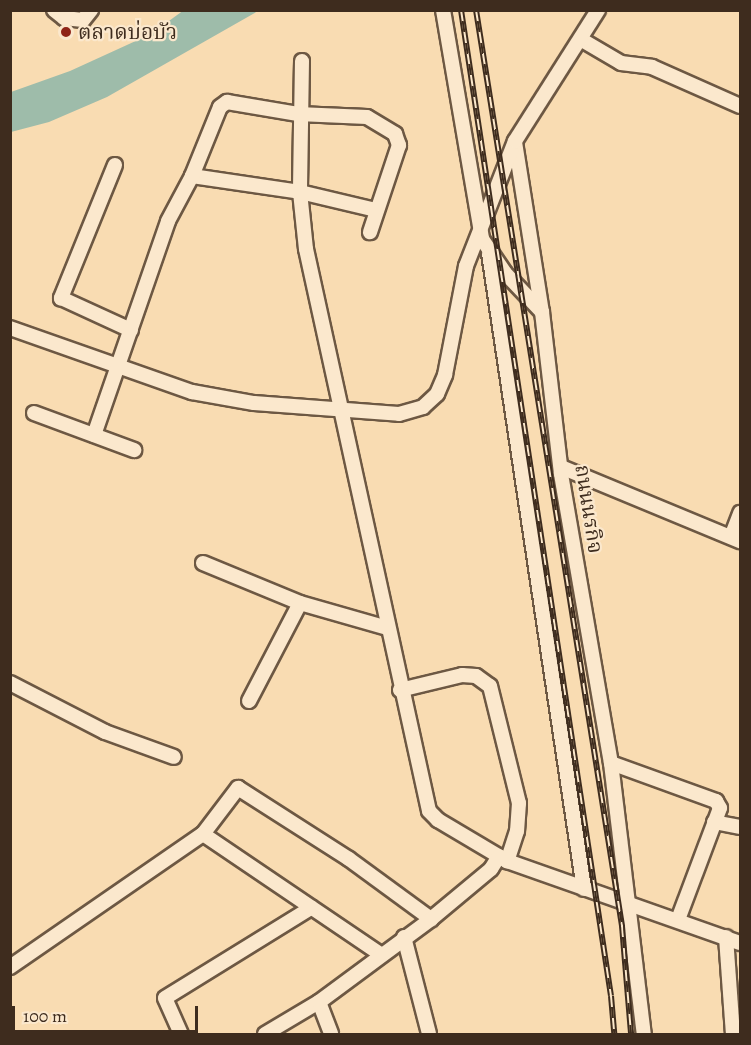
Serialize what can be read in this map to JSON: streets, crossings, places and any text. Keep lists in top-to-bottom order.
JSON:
{
  "streets": {
    "street": ["ถนนนรกิจ"]
  },
  "places": ["ตลาดบ่อบัว"],
  "scale_bar": "100 m"
}
